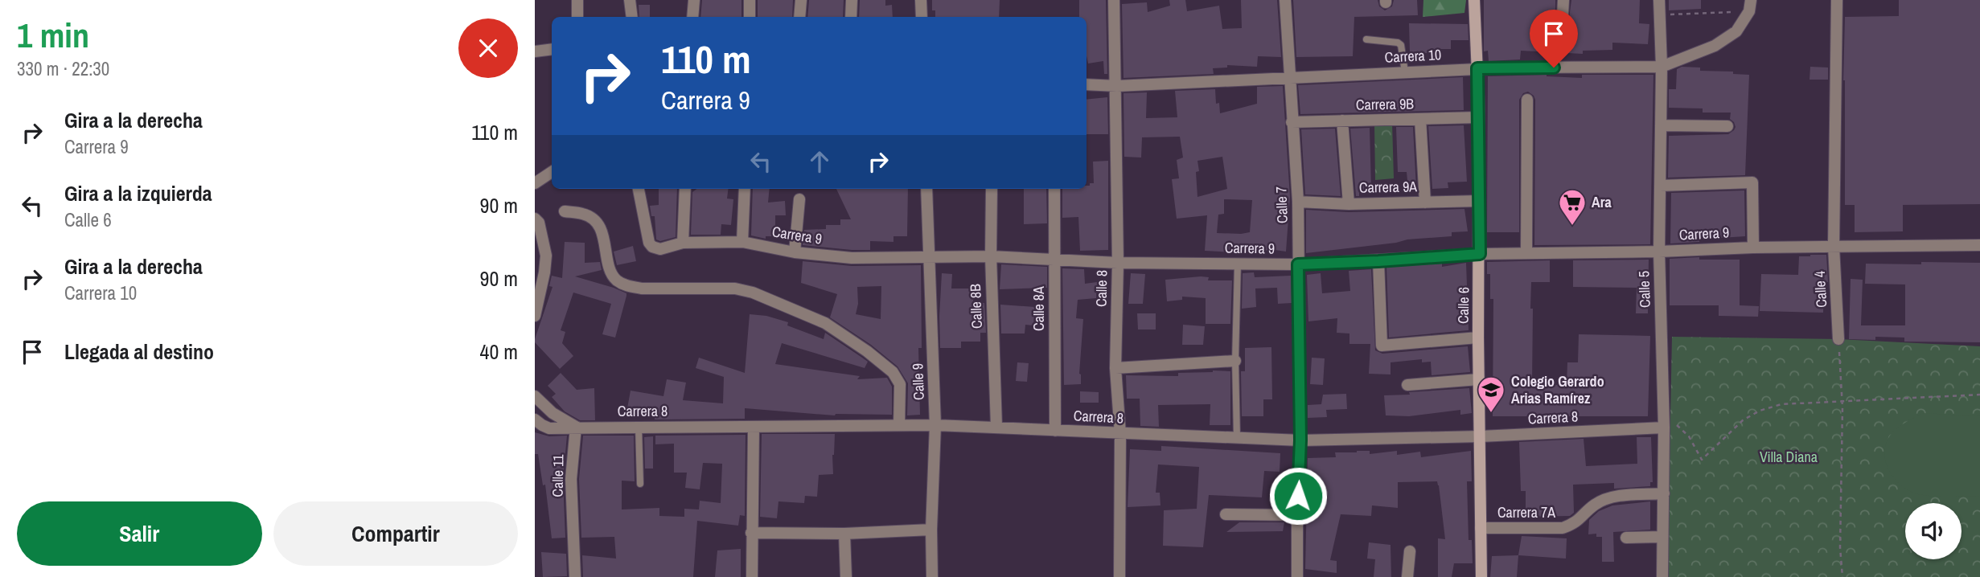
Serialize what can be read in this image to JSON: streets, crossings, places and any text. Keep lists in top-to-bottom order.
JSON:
{
  "streets": {
    "main road": ["Calle 6"],
    "street": [
      "Carrera 10",
      "Carrera 9B",
      "Carrera 9A",
      "Calle 7",
      "Carrera 9",
      "Calle 8",
      "Calle 5",
      "Calle 4",
      "Calle 8B",
      "Calle 8A",
      "Calle 9",
      "Carrera 8",
      "Calle 11",
      "Carrera 7A"
    ]
  },
  "crossings": [
    ["Carrera 10", "Calle 7"],
    ["Carrera 10", "Calle 8"],
    ["Carrera 10", "Calle 5"],
    ["Carrera 10", "Calle 6"],
    ["Carrera 9B", "Calle 7"],
    ["Carrera 9B", "Calle 6"],
    ["Carrera 9A", "Calle 7"],
    ["Carrera 9A", "Calle 6"],
    ["Calle 7", "Carrera 9"],
    ["Calle 7", "Carrera 8"],
    ["Carrera 9", "Calle 8"],
    ["Carrera 9", "Calle 5"],
    ["Carrera 9", "Calle 4"],
    ["Carrera 9", "Calle 6"],
    ["Carrera 9", "Calle 8B"],
    ["Carrera 9", "Calle 8A"],
    ["Carrera 9", "Calle 9"],
    ["Calle 8", "Carrera 8"],
    ["Calle 5", "Carrera 8"],
    ["Calle 5", "Carrera 7A"],
    ["Calle 6", "Carrera 8"],
    ["Calle 6", "Carrera 7A"],
    ["Calle 8B", "Carrera 8"],
    ["Calle 8A", "Carrera 8"],
    ["Calle 9", "Carrera 8"],
    ["Carrera 8", "Calle 11"]
  ],
  "parks": ["Villa Diana"],
  "places": {
    "supermarket": ["Ara"],
    "school or university": ["Colegio Gerardo Arias Ramírez"]
  },
  "page": {
    "heading": ["1 min", "330 m · 22:30"],
    "turn": ["110 m", "Carrera 9"],
    "list": [
      {
        "name": "Gira a la derecha",
        "note": "Carrera 9",
        "value": "110 m"
      },
      {
        "name": "Gira a la izquierda",
        "note": "Calle 6",
        "value": "90 m"
      },
      {
        "name": "Gira a la derecha",
        "note": "Carrera 10",
        "value": "90 m"
      },
      {
        "name": "Llegada al destino",
        "value": "40 m"
      }
    ],
    "buttons": ["Salir", "Compartir"]
  }
}
